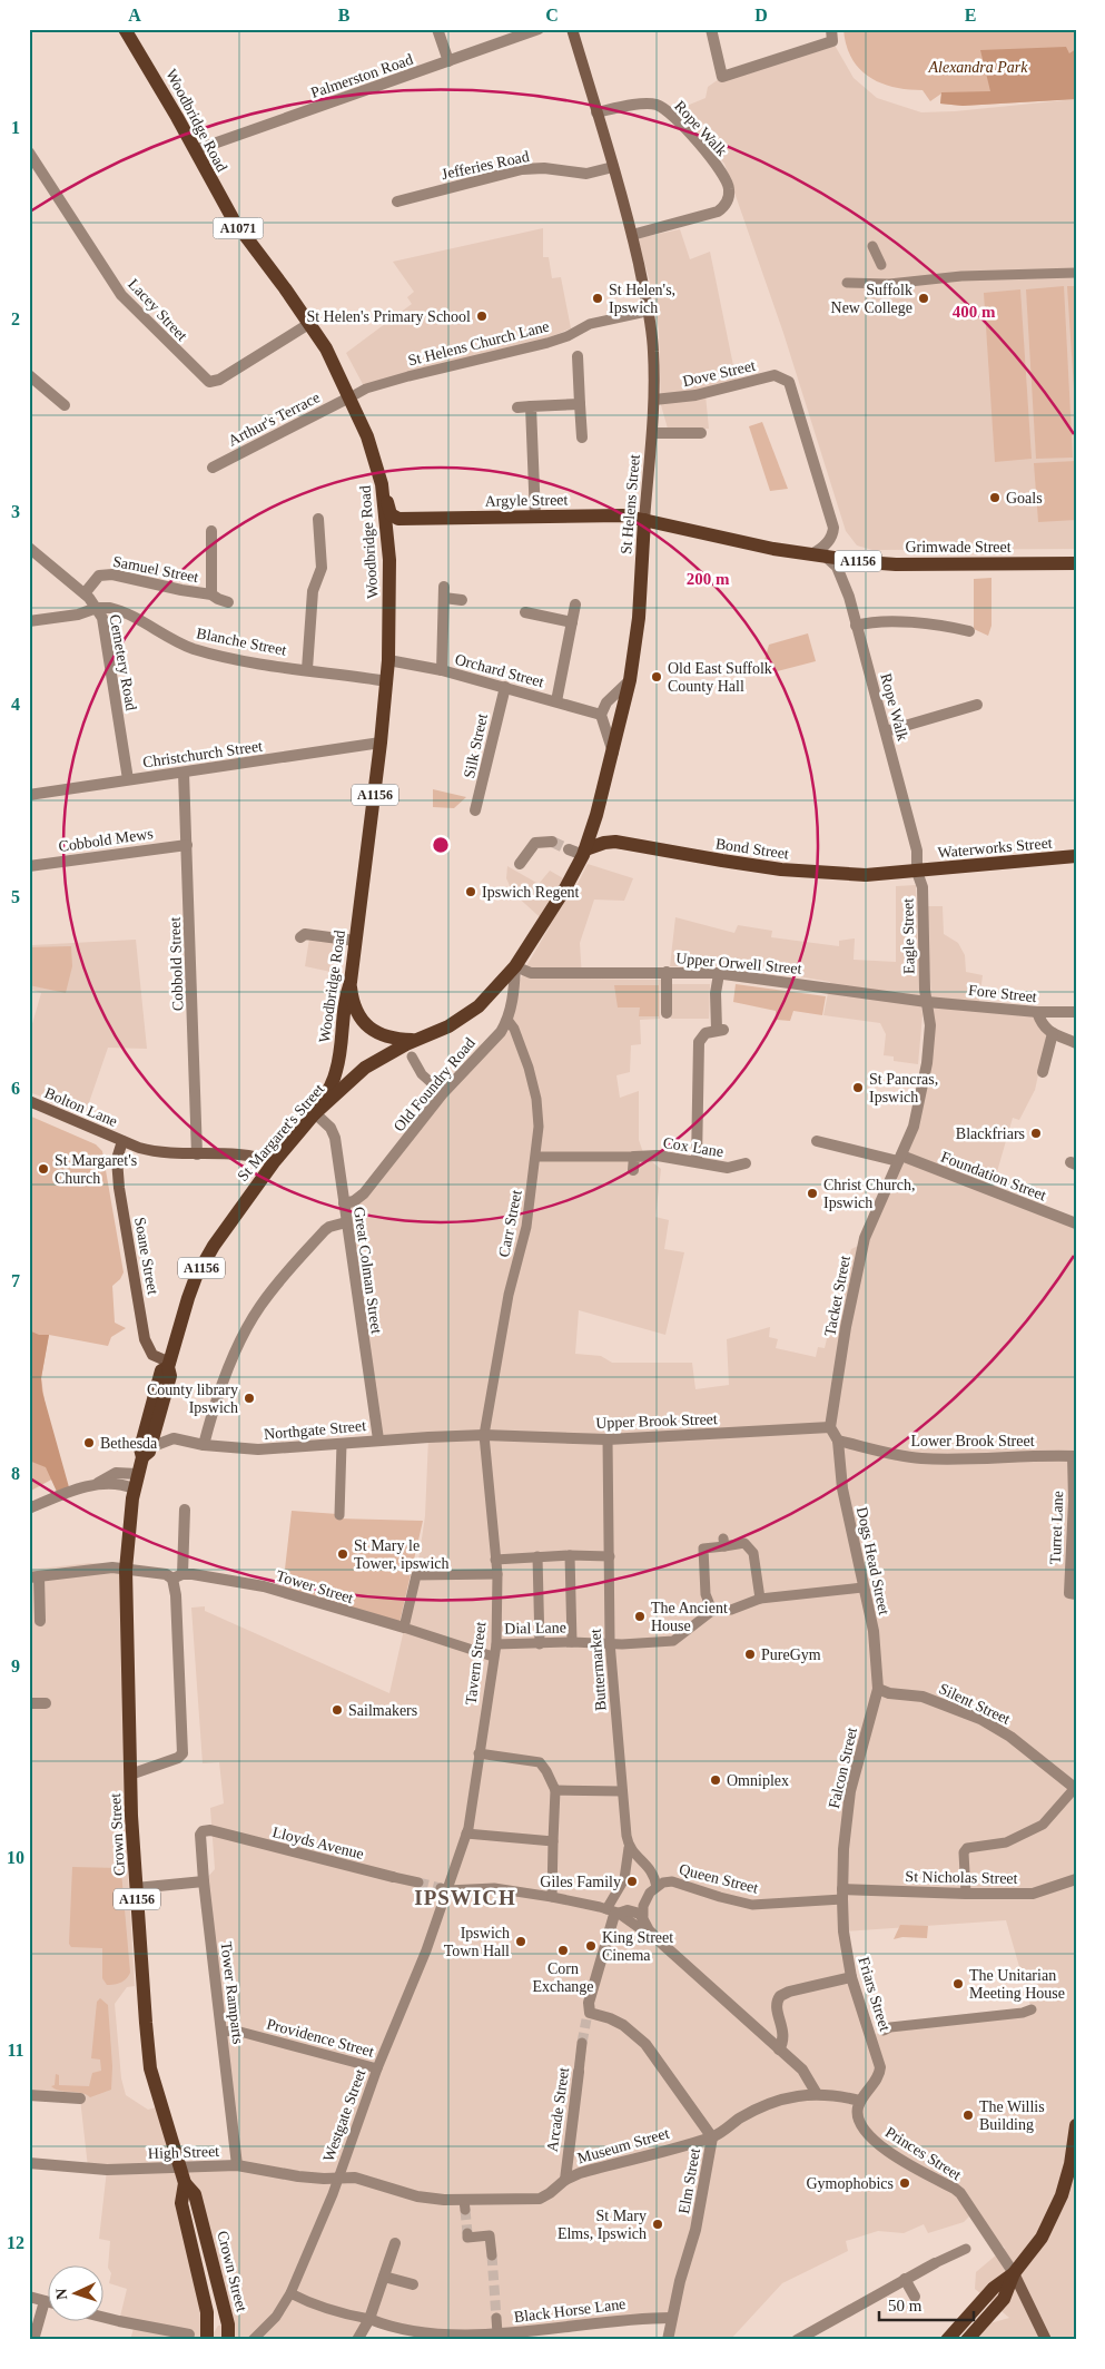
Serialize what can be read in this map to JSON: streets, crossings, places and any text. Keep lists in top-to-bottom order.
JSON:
{
  "streets": {
    "main road": [
      "Woodbridge Road",
      "A1071",
      "Argyle Street",
      "St Helens Street",
      "Grimwade Street",
      "A1156",
      "Waterworks Street",
      "Bond Street",
      "Bolton Lane",
      "St Margaret's Street",
      "Soane Street",
      "Crown Street",
      "Princes Street"
    ],
    "street": [
      "Palmerston Road",
      "Rope Walk",
      "Jefferies Road",
      "Lacey Street",
      "St Helens Church Lane",
      "Dove Street",
      "Arthur's Terrace",
      "Samuel Street",
      "Blanche Street",
      "Cemetery Road",
      "Orchard Street",
      "Silk Street",
      "Christchurch Street",
      "Cobbold Mews",
      "Eagle Street",
      "Upper Orwell Street",
      "Cobbold Street",
      "Fore Street",
      "Old Foundry Road",
      "Cox Lane",
      "Foundation Street",
      "Carr Street",
      "Great Colman Street",
      "Tacket Street",
      "Upper Brook Street",
      "Northgate Street",
      "Lower Brook Street",
      "Turret Lane",
      "Dogs Head Street",
      "Tower Street",
      "Dial Lane",
      "Tavern Street",
      "Buttermarket",
      "Silent Street",
      "Falcon Street",
      "Lloyds Avenue",
      "St Nicholas Street",
      "Queen Street",
      "Tower Ramparts",
      "Friars Street",
      "Providence Street",
      "Arcade Street",
      "Westgate Street",
      "Museum Street",
      "High Street",
      "Elm Street",
      "Black Horse Lane"
    ]
  },
  "crossings": [
    ["Palmerston Road", "Woodbridge Road"],
    ["Woodbridge Road", "A1071"],
    ["Woodbridge Road", "Lacey Street"],
    ["Woodbridge Road", "St Helens Church Lane"],
    ["Woodbridge Road", "Arthur's Terrace"],
    ["Woodbridge Road", "A1156"],
    ["Woodbridge Road", "Blanche Street"],
    ["Woodbridge Road", "Orchard Street"],
    ["Woodbridge Road", "Christchurch Street"],
    ["Woodbridge Road", "St Margaret's Street"],
    ["Woodbridge Road", "Great Colman Street"],
    ["Rope Walk", "Dove Street"],
    ["Rope Walk", "St Helens Street"],
    ["Rope Walk", "Grimwade Street"],
    ["Rope Walk", "Waterworks Street"],
    ["Rope Walk", "Bond Street"],
    ["Rope Walk", "Eagle Street"],
    ["Jefferies Road", "St Helens Street"],
    ["A1071", "Argyle Street"],
    ["St Helens Church Lane", "Arthur's Terrace"],
    ["Dove Street", "St Helens Street"],
    ["Dove Street", "Grimwade Street"],
    ["Argyle Street", "St Helens Street"],
    ["Argyle Street", "Grimwade Street"],
    ["St Helens Street", "Grimwade Street"],
    ["St Helens Street", "Bond Street"],
    ["St Helens Street", "Upper Orwell Street"],
    ["St Helens Street", "Old Foundry Road"],
    ["St Helens Street", "St Margaret's Street"],
    ["A1156", "St Margaret's Street"],
    ["A1156", "Soane Street"],
    ["A1156", "Northgate Street"],
    ["A1156", "Crown Street"],
    ["Samuel Street", "Cemetery Road"],
    ["Blanche Street", "Cemetery Road"],
    ["Cemetery Road", "Christchurch Street"],
    ["Orchard Street", "Silk Street"],
    ["Christchurch Street", "Cobbold Street"],
    ["Cobbold Mews", "Cobbold Street"],
    ["Waterworks Street", "Bond Street"],
    ["Waterworks Street", "Eagle Street"],
    ["Bond Street", "Eagle Street"],
    ["Eagle Street", "Upper Orwell Street"],
    ["Eagle Street", "Fore Street"],
    ["Eagle Street", "Foundation Street"],
    ["Eagle Street", "Tacket Street"],
    ["Upper Orwell Street", "Fore Street"],
    ["Upper Orwell Street", "Old Foundry Road"],
    ["Upper Orwell Street", "St Margaret's Street"],
    ["Cobbold Street", "Bolton Lane"],
    ["Old Foundry Road", "St Margaret's Street"],
    ["Old Foundry Road", "Carr Street"],
    ["Old Foundry Road", "Great Colman Street"],
    ["Bolton Lane", "St Margaret's Street"],
    ["Bolton Lane", "Soane Street"],
    ["St Margaret's Street", "Soane Street"],
    ["St Margaret's Street", "Great Colman Street"],
    ["Cox Lane", "Carr Street"],
    ["Foundation Street", "Tacket Street"],
    ["Carr Street", "Upper Brook Street"],
    ["Carr Street", "Northgate Street"],
    ["Carr Street", "Tavern Street"],
    ["Great Colman Street", "Northgate Street"],
    ["Tacket Street", "Upper Brook Street"],
    ["Upper Brook Street", "Northgate Street"],
    ["Upper Brook Street", "Tavern Street"],
    ["Upper Brook Street", "Buttermarket"],
    ["Northgate Street", "Tavern Street"],
    ["Lower Brook Street", "Turret Lane"],
    ["Lower Brook Street", "Dogs Head Street"],
    ["Dogs Head Street", "Silent Street"],
    ["Dogs Head Street", "Falcon Street"],
    ["Tower Street", "Tavern Street"],
    ["Tower Street", "Crown Street"],
    ["Dial Lane", "Tavern Street"],
    ["Dial Lane", "Buttermarket"],
    ["Tavern Street", "Westgate Street"],
    ["Silent Street", "Falcon Street"],
    ["Falcon Street", "St Nicholas Street"],
    ["Falcon Street", "Queen Street"],
    ["Falcon Street", "Friars Street"],
    ["Crown Street", "High Street"],
    ["Lloyds Avenue", "Tower Ramparts"],
    ["St Nicholas Street", "Queen Street"],
    ["St Nicholas Street", "Friars Street"],
    ["Queen Street", "Friars Street"],
    ["Tower Ramparts", "Providence Street"],
    ["Tower Ramparts", "High Street"],
    ["Friars Street", "Princes Street"],
    ["Providence Street", "Westgate Street"],
    ["Arcade Street", "Museum Street"],
    ["Westgate Street", "Museum Street"],
    ["Westgate Street", "High Street"],
    ["Museum Street", "High Street"],
    ["Museum Street", "Elm Street"],
    ["Elm Street", "Black Horse Lane"]
  ],
  "districts": ["IPSWICH"],
  "parks": ["Alexandra Park"],
  "places": [
    "St Helen's, Ipswich",
    "Suffolk New College",
    "St Helen's Primary School",
    "Goals",
    "Old East Suffolk County Hall",
    "Ipswich Regent",
    "St Pancras, Ipswich",
    "Blackfriars",
    "St Margaret's Church",
    "Christ Church, Ipswich",
    "County library Ipswich",
    "Bethesda",
    "St Mary le Tower, ipswich",
    "The Ancient House",
    "PureGym",
    "Sailmakers",
    "Omniplex",
    "Giles Family",
    "Ipswich Town Hall",
    "King Street Cinema",
    "Corn Exchange",
    "The Unitarian Meeting House",
    "The Willis Building",
    "Gymophobics",
    "St Mary Elms, Ipswich"
  ],
  "scale_bar": "50 m",
  "north": "left",
  "grid": {
    "columns": [
      "A",
      "B",
      "C",
      "D",
      "E"
    ],
    "rows": [
      "1",
      "2",
      "3",
      "4",
      "5",
      "6",
      "7",
      "8",
      "9",
      "10",
      "11",
      "12"
    ]
  },
  "rings": ["400 m", "200 m"]
}
